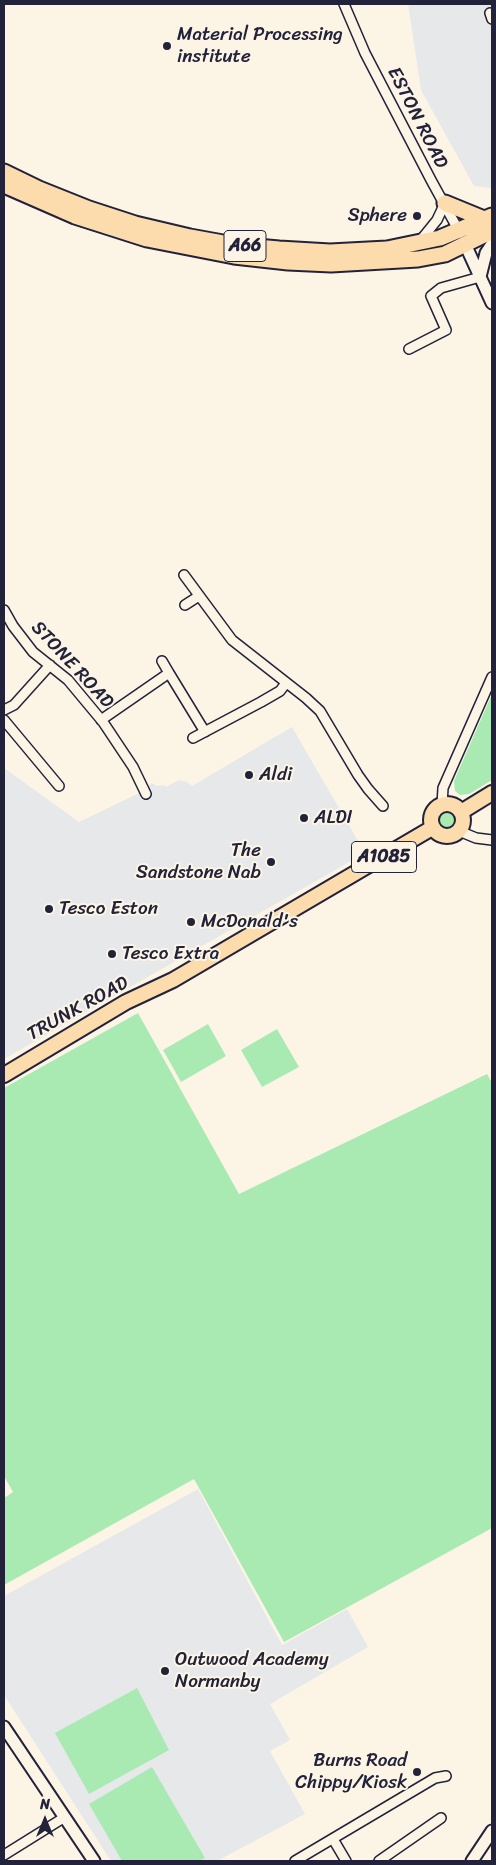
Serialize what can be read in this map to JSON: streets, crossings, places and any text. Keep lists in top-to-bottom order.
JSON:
{
  "streets": {
    "highway": ["A66"],
    "main road": ["A1085", "TRUNK ROAD"],
    "street": ["ESTON ROAD", "STONE ROAD"]
  },
  "crossings": [
    ["ESTON ROAD", "A66"],
    ["A1085", "TRUNK ROAD"]
  ],
  "places": [
    "Material Processing institute",
    "Sphere",
    "Aldi",
    "ALDI",
    "The Sandstone Nab",
    "Tesco Eston",
    "McDonald's",
    "Tesco Extra",
    "Outwood Academy Normanby",
    "Burns Road Chippy/Kiosk"
  ],
  "north": "top"
}
